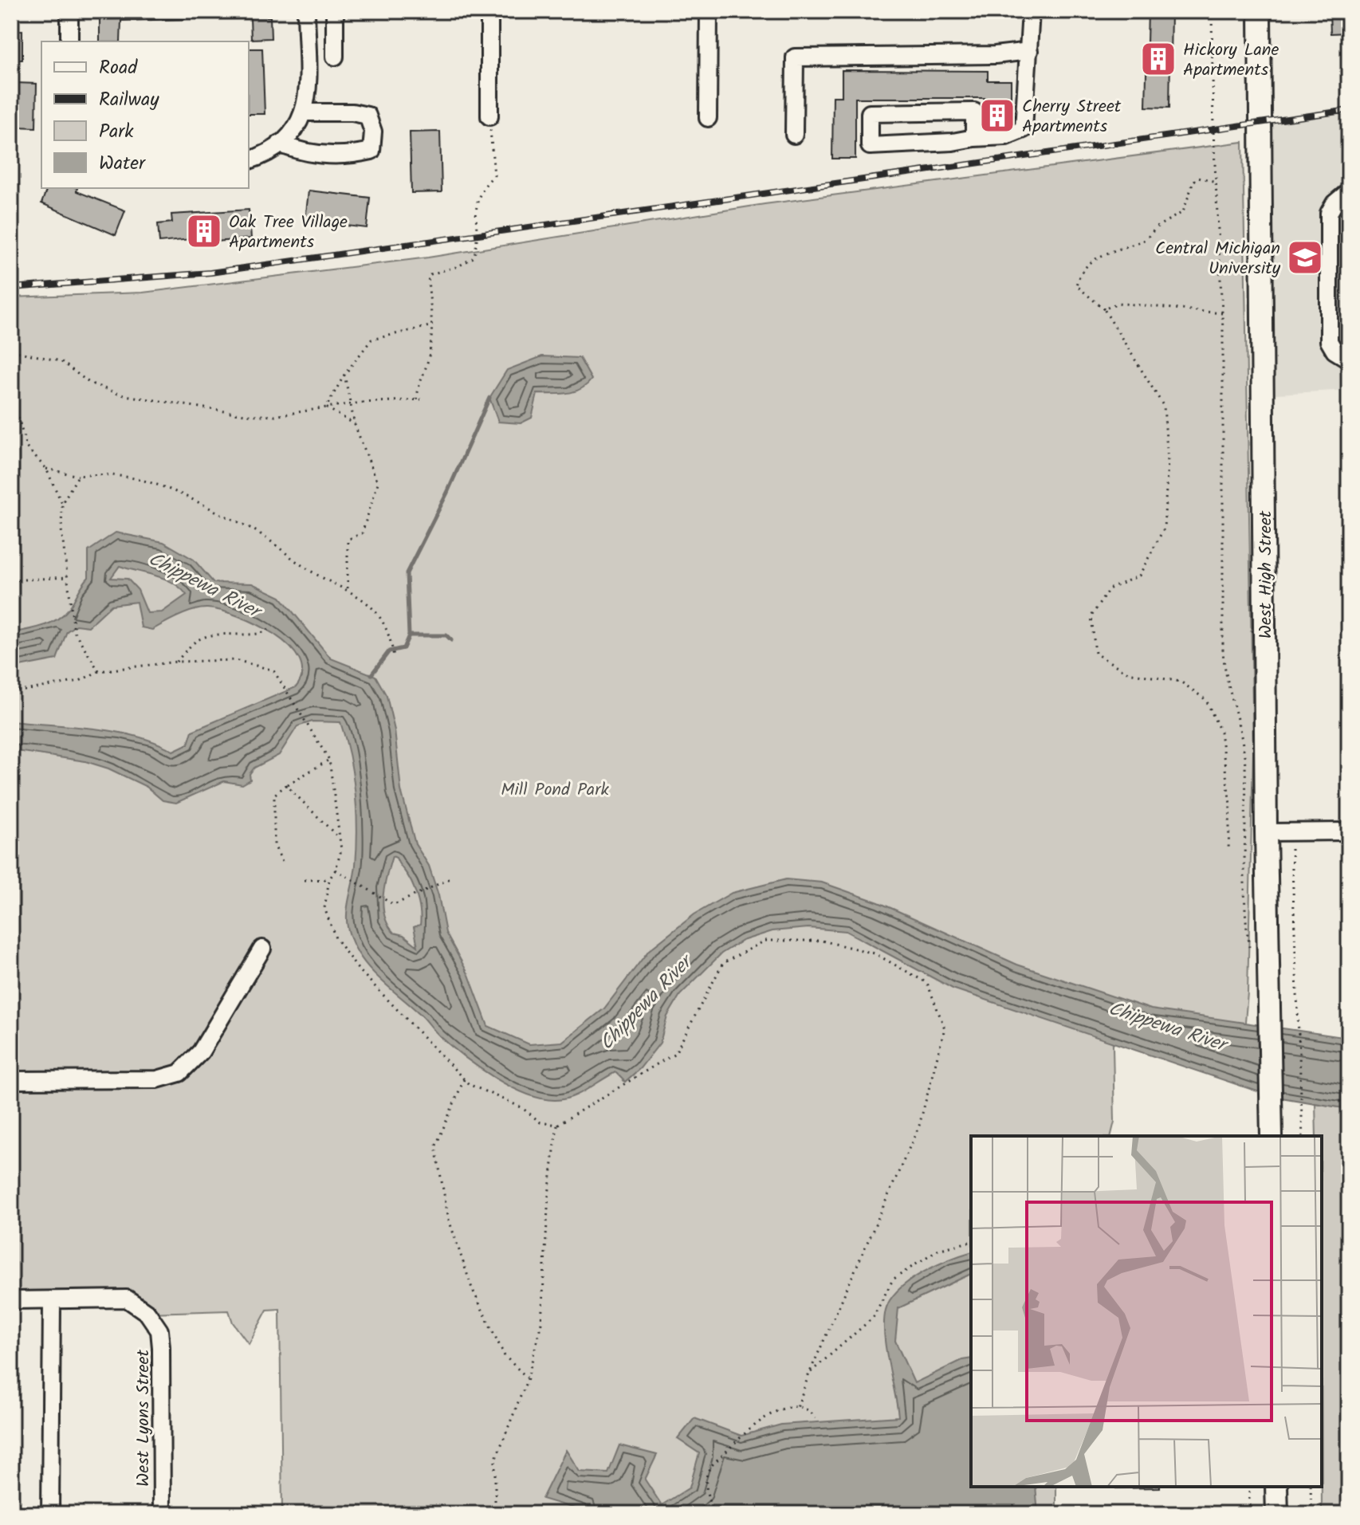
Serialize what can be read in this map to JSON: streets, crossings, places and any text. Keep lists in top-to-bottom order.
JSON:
{
  "streets": {
    "main road": ["West High Street"],
    "street": ["West Lyons Street"]
  },
  "water": ["Chippewa River"],
  "parks": ["Mill Pond Park"],
  "places": {
    "building": ["Hickory Lane Apartments", "Cherry Street Apartments", "Oak Tree Village Apartments"],
    "school or university": ["Central Michigan University"]
  },
  "legend": [
    "Road",
    "Railway",
    "Park",
    "Water"
  ]
}
